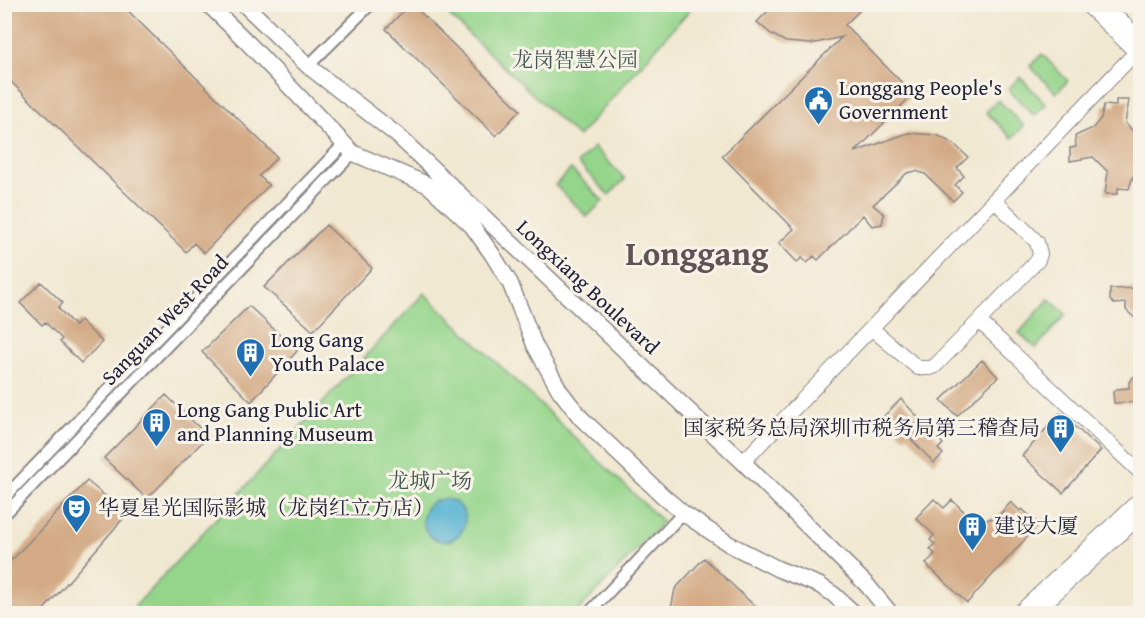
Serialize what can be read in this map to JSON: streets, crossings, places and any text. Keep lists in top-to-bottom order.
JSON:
{
  "streets": {
    "main road": ["Longxiang Boulevard"],
    "street": ["Sanguan West Road"]
  },
  "crossings": [
    ["Longxiang Boulevard", "Sanguan West Road"]
  ],
  "districts": ["Longgang"],
  "parks": ["龙岗智慧公园", "龙城广场"],
  "places": {
    "public building": ["Longgang People's Government"],
    "building": [
      "Long Gang Youth Palace",
      "Long Gang Public Art and Planning Museum",
      "国家税务总局深圳市税务局第三稽查局",
      "建设大厦"
    ],
    "theatre": ["华夏星光国际影城（龙岗红立方店）"]
  }
}
